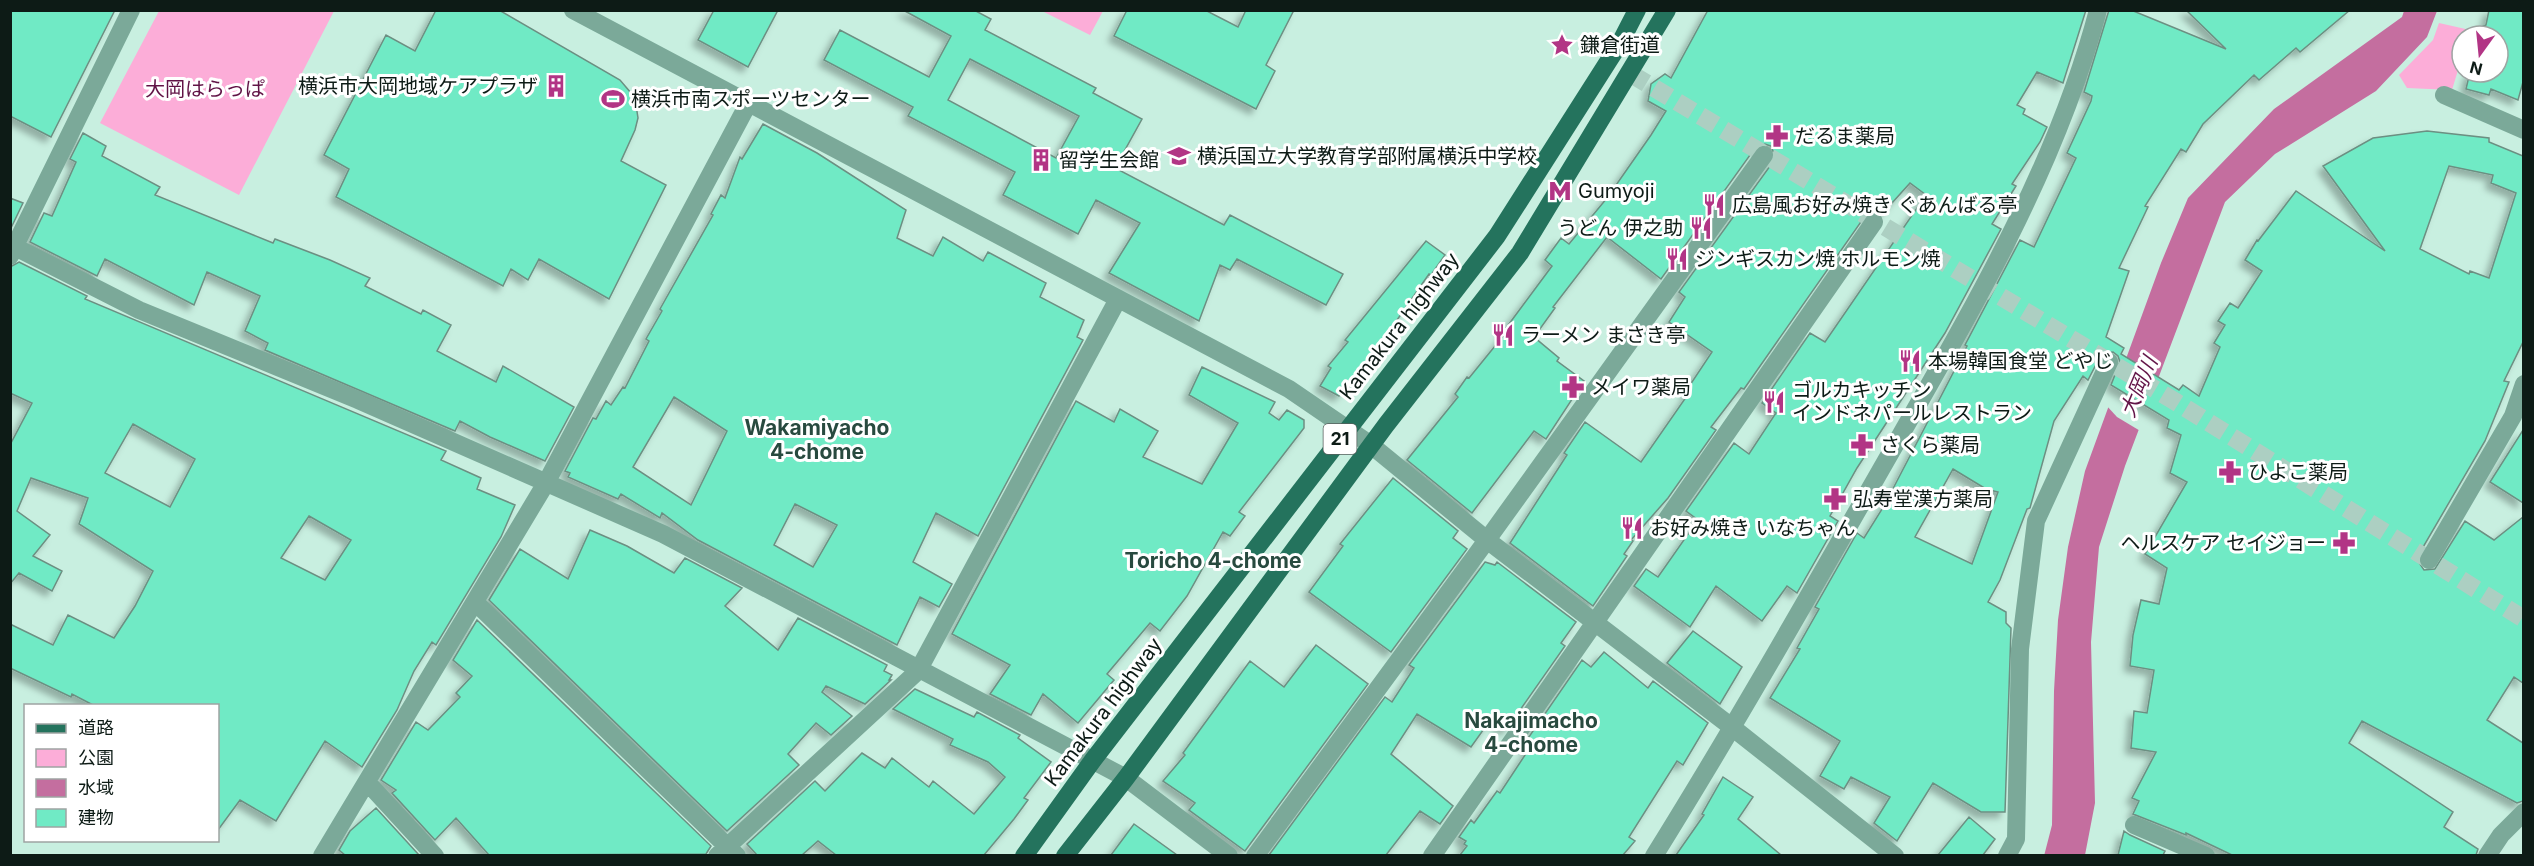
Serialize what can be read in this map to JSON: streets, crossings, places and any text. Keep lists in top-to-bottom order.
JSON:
{
  "streets": {
    "main road": ["Kamakura highway", "21"]
  },
  "districts": ["Wakamiyacho 4-chome", "Toricho 4-chome", "Nakajimacho 4-chome"],
  "water": ["大岡川"],
  "parks": ["大岡はらっぱ"],
  "places": {
    "place": ["鎌倉街道"],
    "building": ["横浜市大岡地域ケアプラザ", "留学生会館"],
    "sports": ["横浜市南スポーツセンター"],
    "pharmacy": [
      "だるま薬局",
      "メイワ薬局",
      "さくら薬局",
      "ひよこ薬局",
      "弘寿堂漢方薬局",
      "ヘルスケア セイジョー"
    ],
    "school or university": ["横浜国立大学教育学部附属横浜中学校"],
    "metro station": ["Gumyoji"],
    "restaurant": [
      "広島風お好み焼き ぐあんばる亭",
      "うどん 伊之助",
      "ジンギスカン焼 ホルモン焼",
      "ラーメン まさき亭",
      "本場韓国食堂 どやじ",
      "ゴルカキッチン インドネパールレストラン",
      "お好み焼き いなちゃん"
    ]
  },
  "legend": [
    "道路",
    "公園",
    "水域",
    "建物"
  ],
  "north": "bottom"
}
